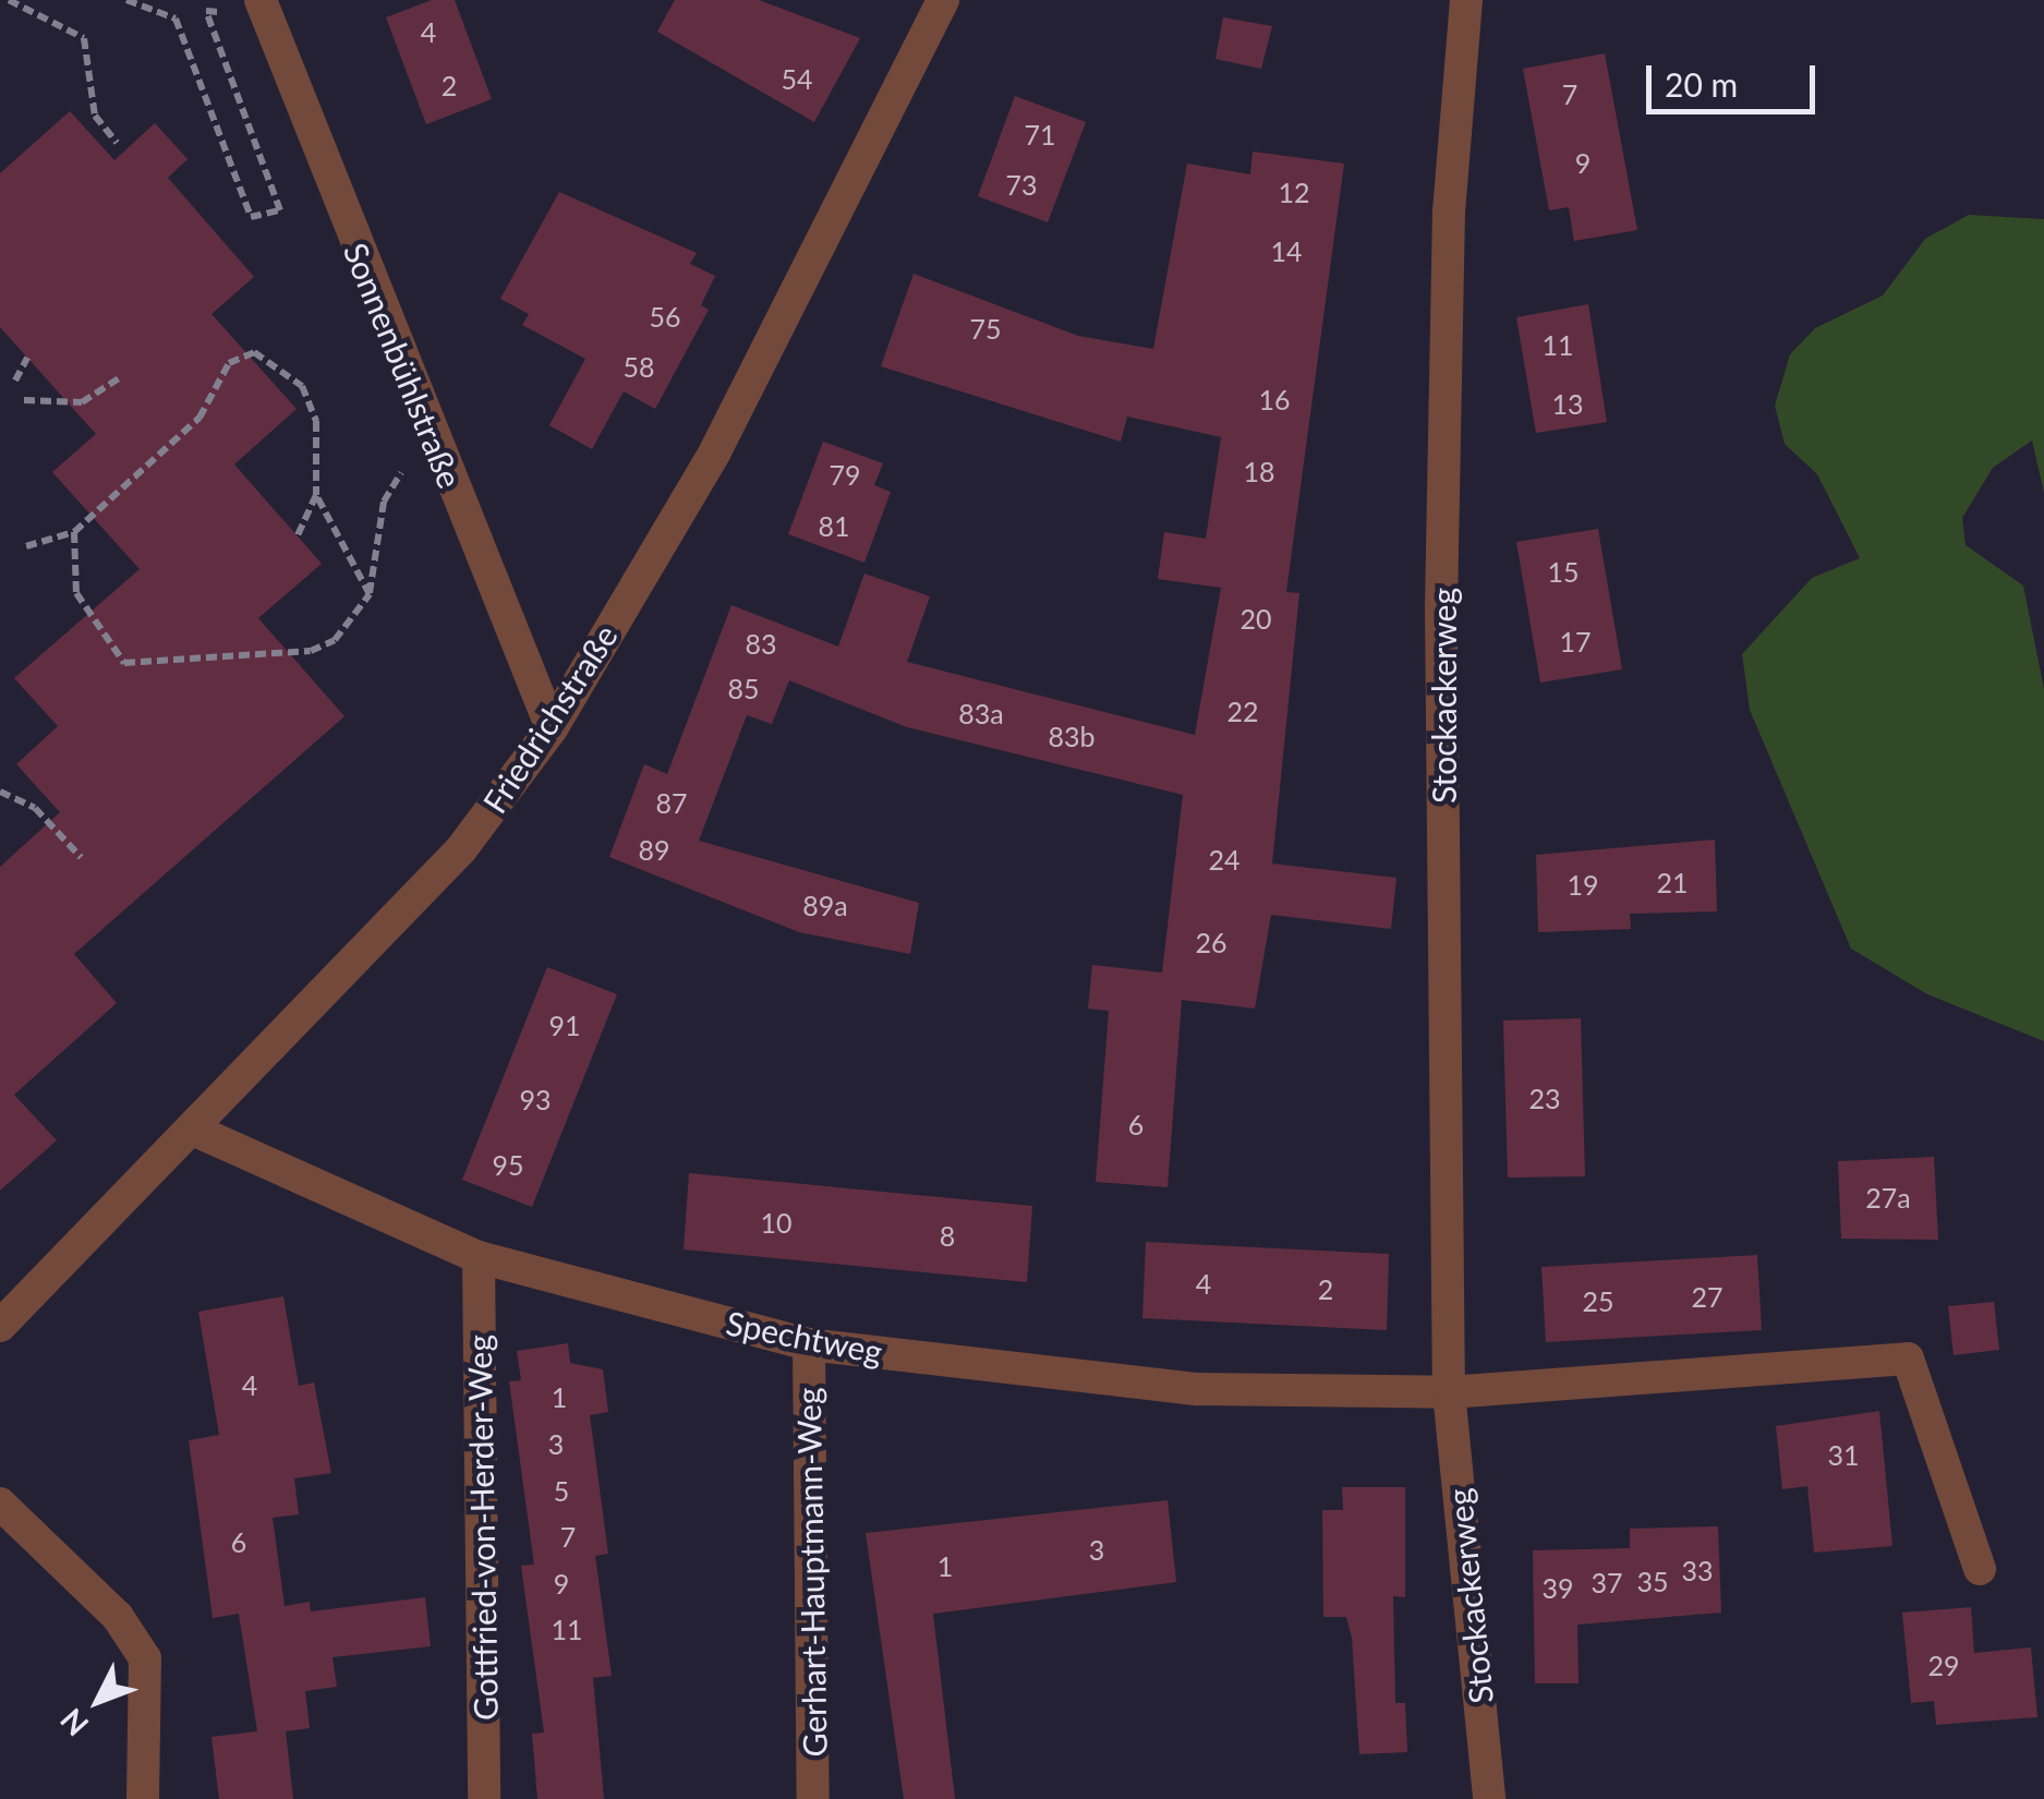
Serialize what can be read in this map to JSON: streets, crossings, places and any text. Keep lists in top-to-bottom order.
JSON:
{
  "streets": {
    "street": [
      "Sonnenbühlstraße",
      "Stockackerweg",
      "Friedrichstraße",
      "Spechtweg",
      "Gottfried-von-Herder-Weg",
      "Gerhart-Hauptmann-Weg"
    ]
  },
  "crossings": [
    ["Sonnenbühlstraße", "Friedrichstraße"],
    ["Stockackerweg", "Spechtweg"],
    ["Friedrichstraße", "Spechtweg"],
    ["Spechtweg", "Gottfried-von-Herder-Weg"],
    ["Spechtweg", "Gerhart-Hauptmann-Weg"]
  ],
  "house_numbers": [
    "4",
    "54",
    "2",
    "7",
    "71",
    "9",
    "73",
    "12",
    "14",
    "56",
    "75",
    "11",
    "58",
    "16",
    "13",
    "18",
    "79",
    "81",
    "15",
    "20",
    "17",
    "83",
    "85",
    "22",
    "83a",
    "83b",
    "87",
    "89",
    "24",
    "21",
    "19",
    "89a",
    "26",
    "91",
    "23",
    "93",
    "6",
    "95",
    "27a",
    "10",
    "8",
    "4",
    "2",
    "27",
    "25",
    "4",
    "1",
    "3",
    "31",
    "5",
    "7",
    "6",
    "3",
    "1",
    "33",
    "35",
    "37",
    "9",
    "39",
    "11",
    "29"
  ],
  "scale_bar": "20 m",
  "north": "bottom left"
}
